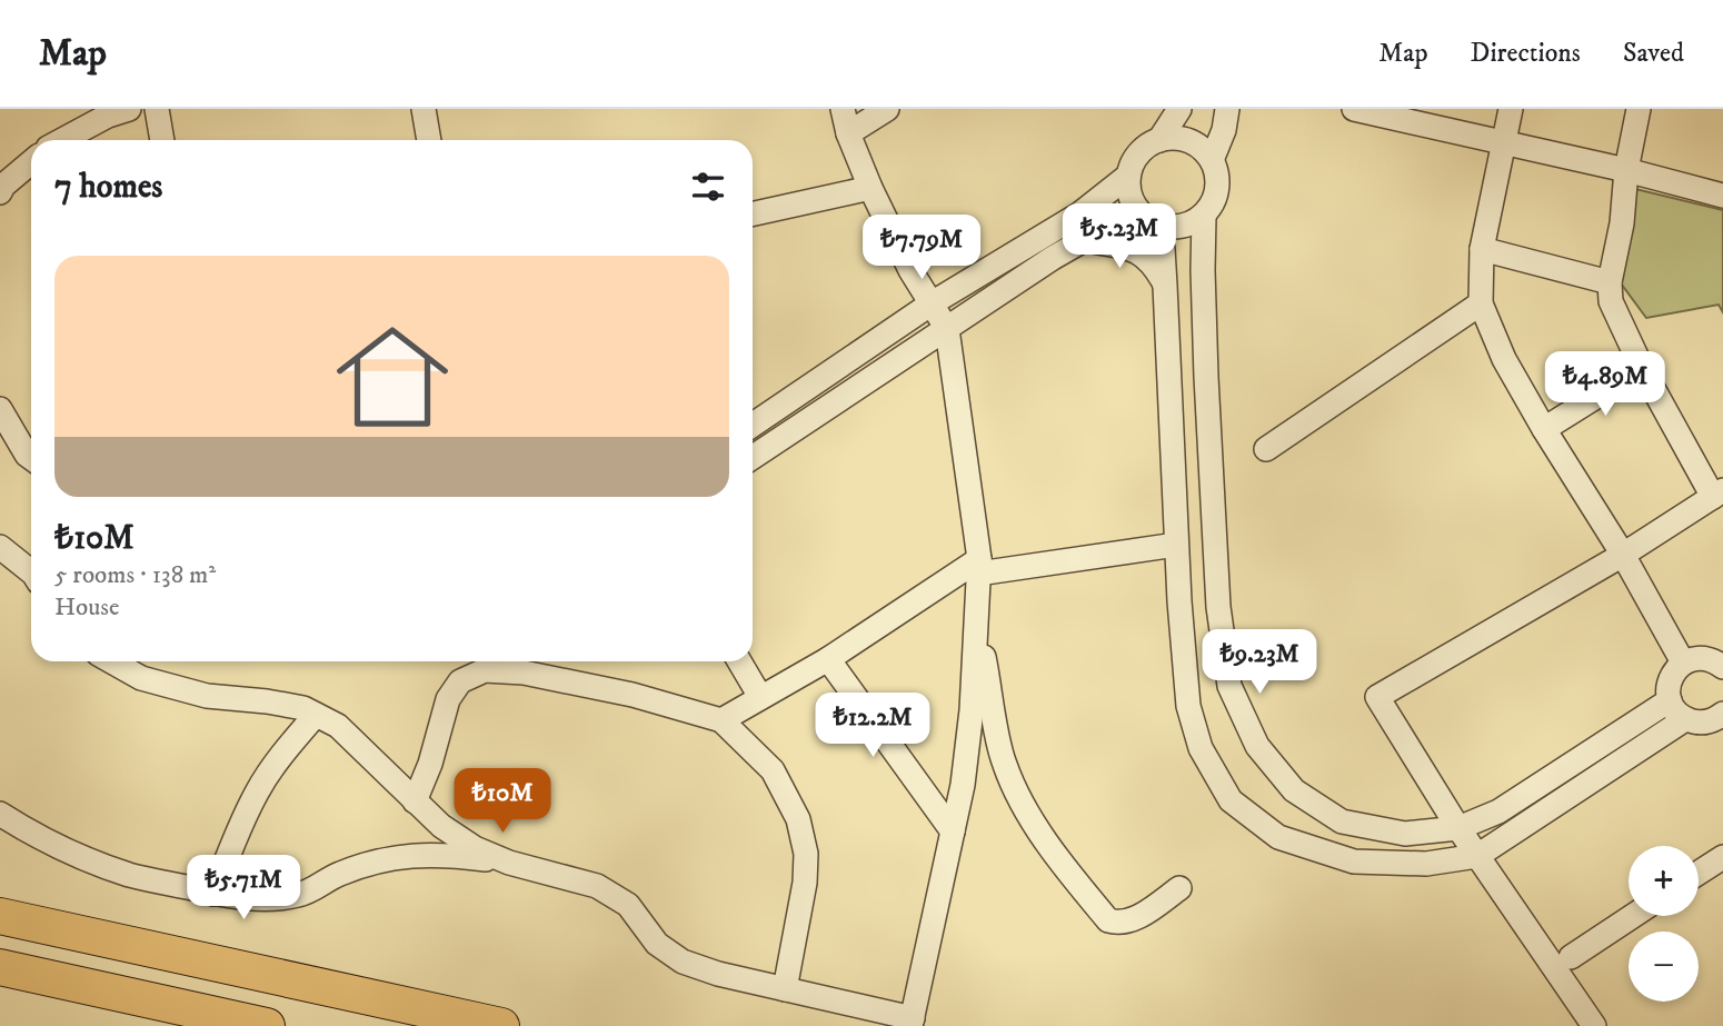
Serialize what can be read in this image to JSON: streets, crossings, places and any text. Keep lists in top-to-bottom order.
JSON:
{
  "page": {
    "header": "Map",
    "nav": ["Map", "Directions", "Saved"],
    "heading": "7 homes",
    "price": [
      "₺5.23M",
      "₺7.79M",
      "₺4.89M",
      "₺9.23M",
      "₺12.2M",
      "₺10M",
      "₺5.71M"
    ],
    "list": [
      {
        "name": "₺10M",
        "note": "5 rooms · 138 m² · House"
      }
    ],
    "map_buttons": ["+", "−"]
  }
}
